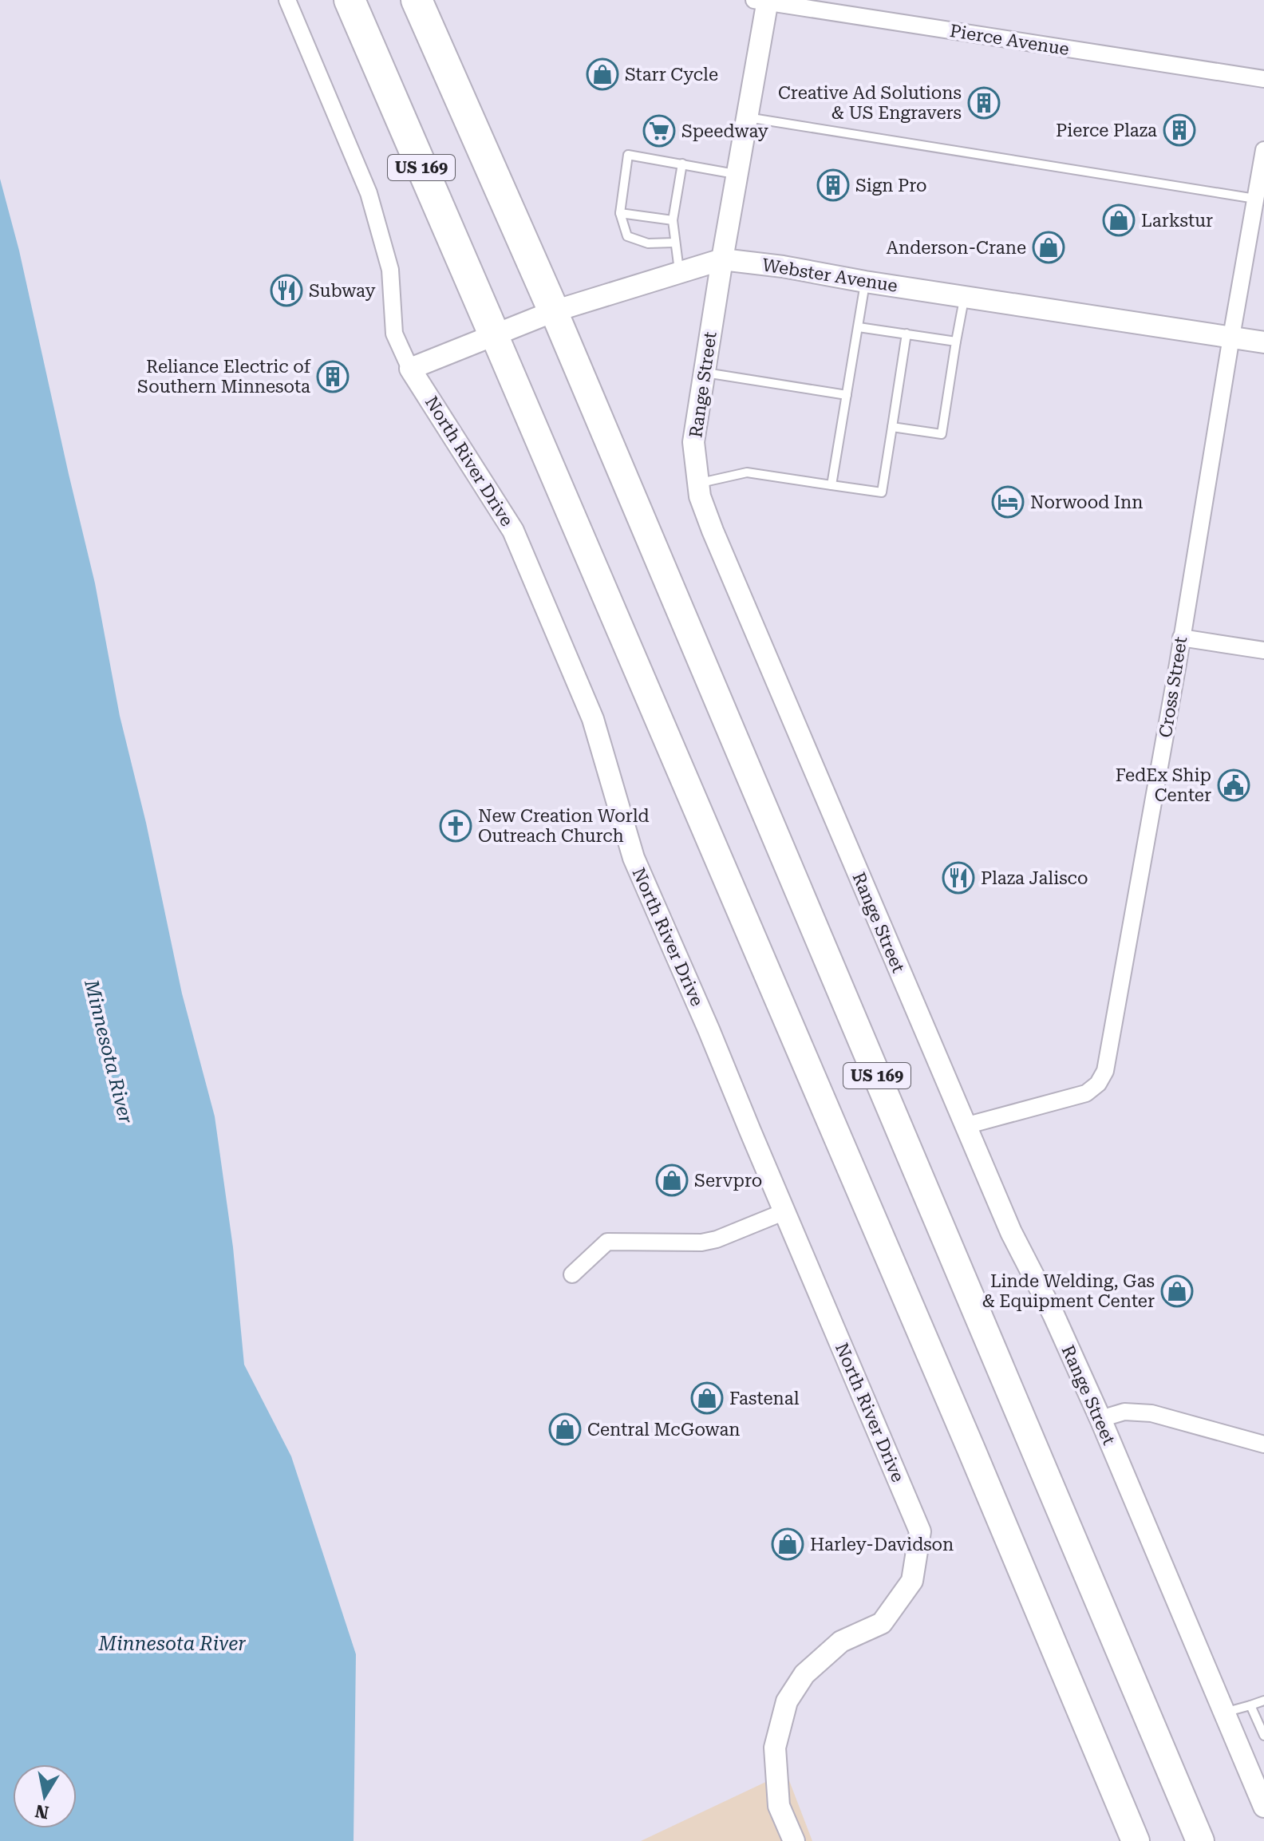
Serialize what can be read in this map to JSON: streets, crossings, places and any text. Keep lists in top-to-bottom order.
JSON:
{
  "streets": {
    "highway": ["US 169"],
    "street": [
      "Pierce Avenue",
      "Webster Avenue",
      "Range Street",
      "North River Drive",
      "Cross Street"
    ]
  },
  "crossings": [
    ["Pierce Avenue", "Range Street"],
    ["US 169", "Webster Avenue"],
    ["Webster Avenue", "Range Street"],
    ["Webster Avenue", "North River Drive"],
    ["Webster Avenue", "Cross Street"],
    ["Range Street", "Cross Street"]
  ],
  "water": ["Minnesota River"],
  "places": {
    "shop": [
      "Starr Cycle",
      "Larkstur",
      "Anderson-Crane",
      "Servpro",
      "Linde Welding, Gas & Equipment Center",
      "Fastenal",
      "Central McGowan",
      "Harley-Davidson"
    ],
    "building": [
      "Creative Ad Solutions & US Engravers",
      "Pierce Plaza",
      "Sign Pro",
      "Reliance Electric of Southern Minnesota"
    ],
    "supermarket": ["Speedway"],
    "restaurant": ["Subway", "Plaza Jalisco"],
    "hotel": ["Norwood Inn"],
    "public building": ["FedEx Ship Center"],
    "church": ["New Creation World Outreach Church"]
  },
  "north": "bottom"
}
